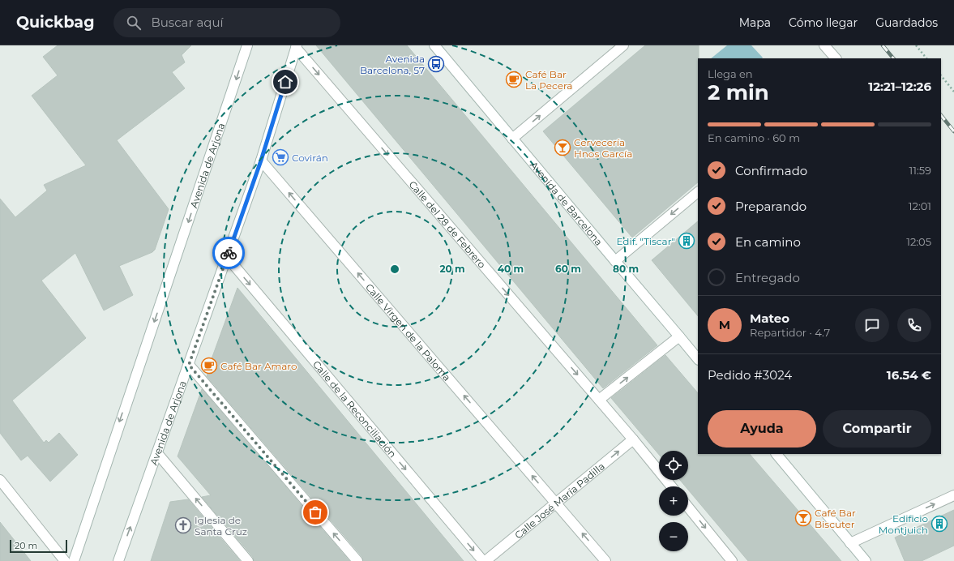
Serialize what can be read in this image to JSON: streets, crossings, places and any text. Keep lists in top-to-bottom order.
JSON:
{
  "streets": {
    "street": [
      "Avenida de Arjona",
      "Avenida de Barcelona",
      "Calle del 28 de Febrero",
      "Calle Virgen de la Paloma",
      "Calle de la Reconciliación",
      "Calle José María Padilla"
    ]
  },
  "crossings": [
    ["Avenida de Arjona", "Calle del 28 de Febrero"],
    ["Avenida de Arjona", "Calle Virgen de la Paloma"],
    ["Avenida de Arjona", "Calle de la Reconciliación"],
    ["Calle del 28 de Febrero", "Calle José María Padilla"],
    ["Calle Virgen de la Paloma", "Calle José María Padilla"]
  ],
  "one_way": [
    "Calle del 28 de Febrero",
    "Calle Virgen de la Paloma",
    "Calle de la Reconciliación",
    "Calle José María Padilla"
  ],
  "places": {
    "bus stop": ["Avenida Barcelona, 57"],
    "cafe": ["Café Bar La Pecera", "Café Bar Amaro"],
    "bar": ["Cervecería Hnos García", "Café Bar Biscuter"],
    "supermarket": ["Covirán"],
    "building": ["Edif. \"Tiscar\"", "Edificio Montjuich"],
    "church": ["Iglesia de Santa Cruz"]
  },
  "scale_bar": "20 m",
  "page": {
    "header": "Quickbag",
    "search": "Buscar aquí",
    "nav": ["Mapa", "Cómo llegar", "Guardados"],
    "heading": ["2 min", "Llega en", "12:21–12:26"],
    "panel": [
      "Mateo",
      "Repartidor · 4.7",
      "Pedido #3024",
      "16.54 €"
    ],
    "bar": "En camino · 60 m",
    "list": [
      ["Confirmado", "11:59"],
      ["Preparando", "12:01"],
      ["En camino", "12:05"],
      "Entregado"
    ],
    "round": "M",
    "buttons": ["Ayuda", "Compartir"],
    "map_buttons": ["+", "−"],
    "scale": "20 m"
  },
  "rings": [
    "20 m",
    "40 m",
    "60 m",
    "80 m"
  ]
}
